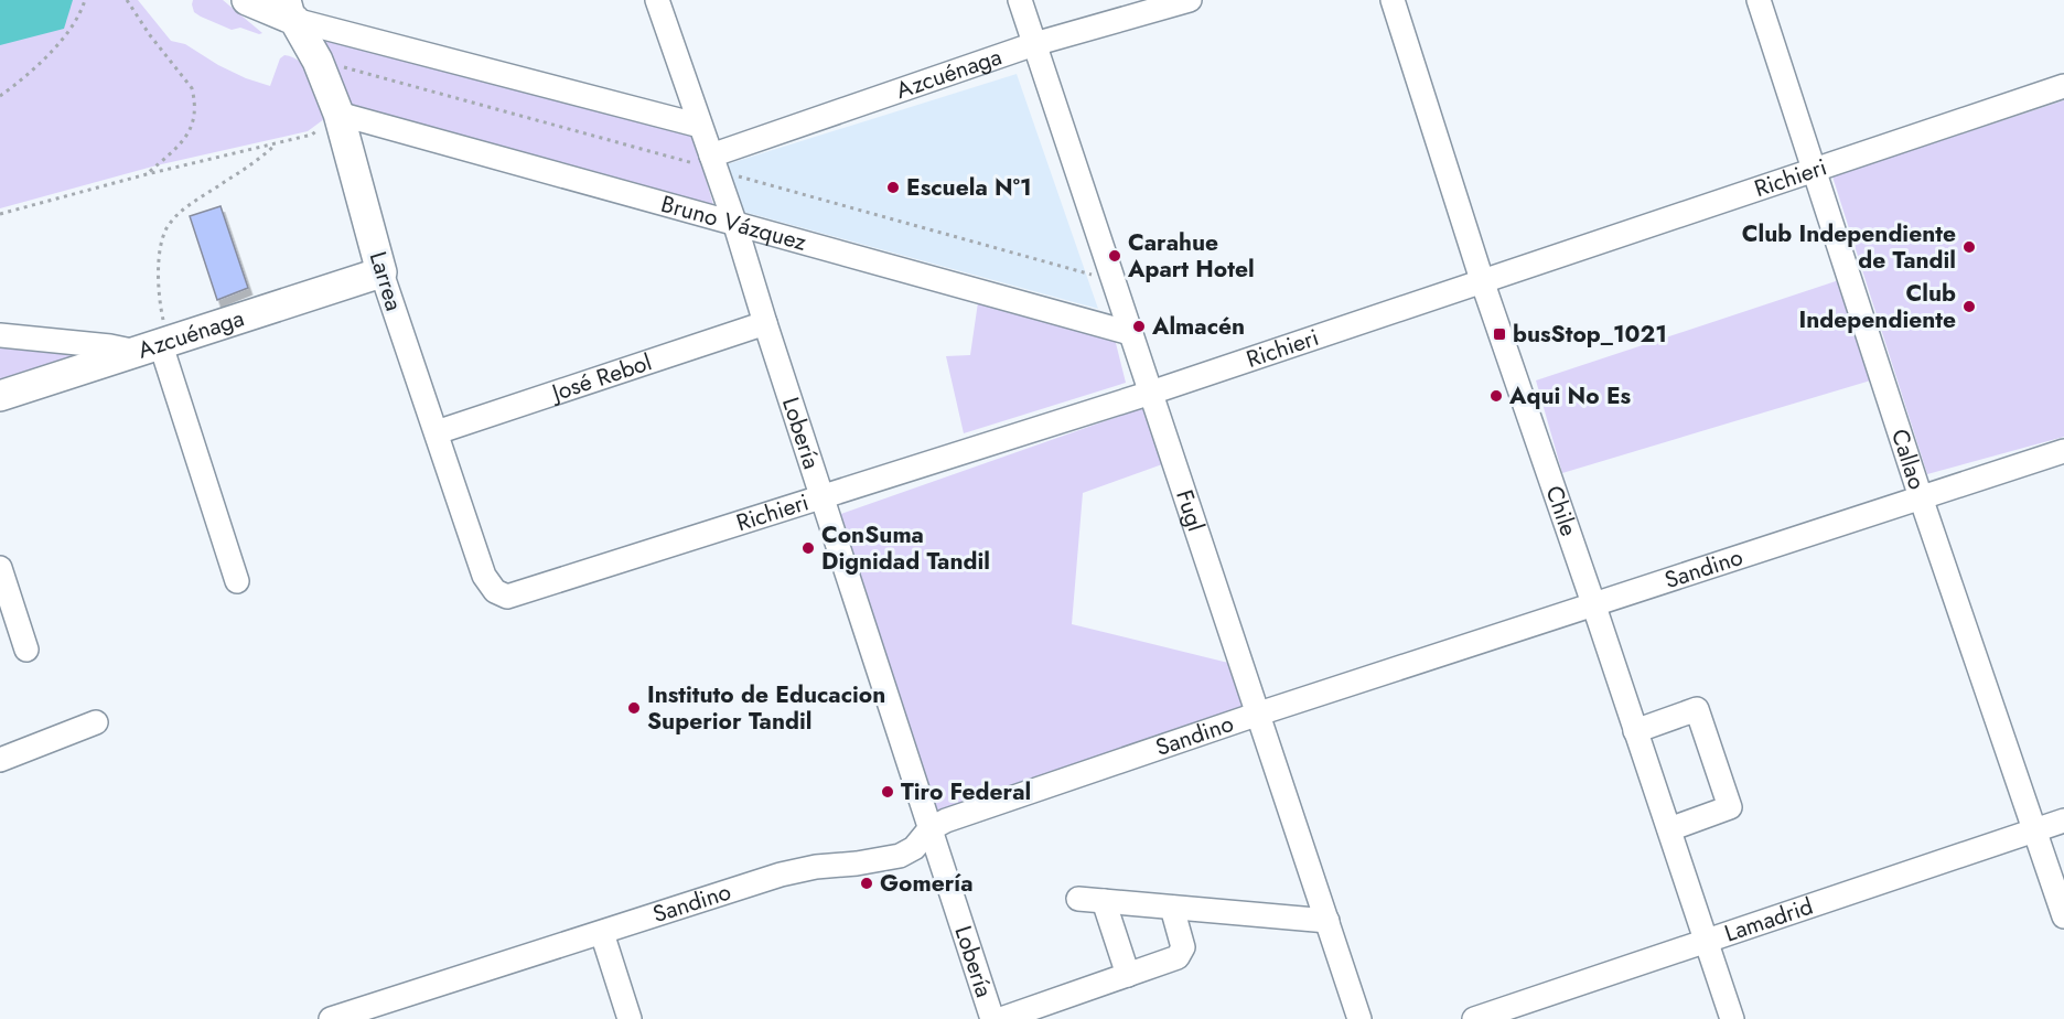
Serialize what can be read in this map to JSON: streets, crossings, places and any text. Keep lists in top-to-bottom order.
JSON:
{
  "streets": {
    "main road": ["Azcuénaga", "Larrea"],
    "street": [
      "Richieri",
      "Bruno Vázquez",
      "José Rebol",
      "Lobería",
      "Callao",
      "Fugl",
      "Chile",
      "Sandino",
      "Lamadrid"
    ]
  },
  "crossings": [
    ["Azcuénaga", "Larrea"],
    ["Azcuénaga", "Lobería"],
    ["Azcuénaga", "Fugl"],
    ["Richieri", "Larrea"],
    ["Richieri", "Lobería"],
    ["Richieri", "Callao"],
    ["Richieri", "Fugl"],
    ["Richieri", "Chile"],
    ["Bruno Vázquez", "Larrea"],
    ["Bruno Vázquez", "Lobería"],
    ["Bruno Vázquez", "Fugl"],
    ["Larrea", "José Rebol"],
    ["José Rebol", "Lobería"],
    ["Lobería", "Sandino"],
    ["Callao", "Sandino"],
    ["Callao", "Lamadrid"],
    ["Fugl", "Sandino"],
    ["Chile", "Sandino"],
    ["Chile", "Lamadrid"]
  ],
  "places": {
    "other": [
      "Escuela N°1",
      "Club Independiente de Tandil",
      "Carahue Apart Hotel",
      "Club Independiente",
      "Almacén",
      "Aqui No Es",
      "ConSuma Dignidad Tandil",
      "Instituto de Educacion Superior Tandil",
      "Tiro Federal",
      "Gomería"
    ],
    "transit": ["busStop_1021"]
  }
}
